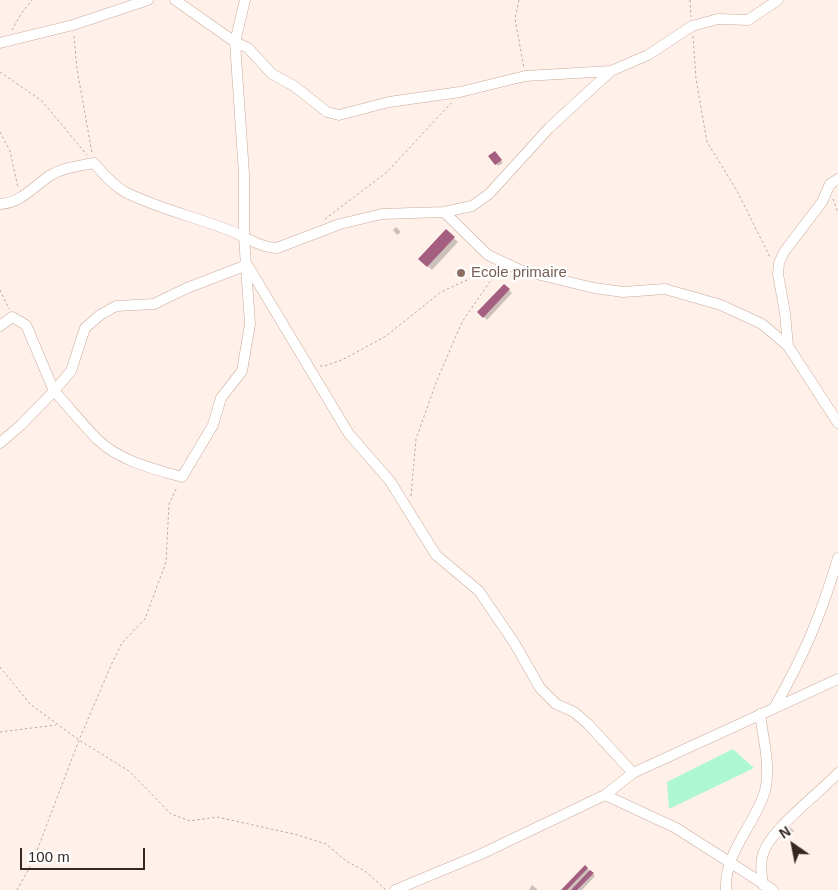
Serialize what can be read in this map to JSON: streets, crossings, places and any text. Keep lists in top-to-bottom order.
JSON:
{
  "places": ["Ecole primaire"],
  "scale_bar": "100 m",
  "north": "top left"
}
